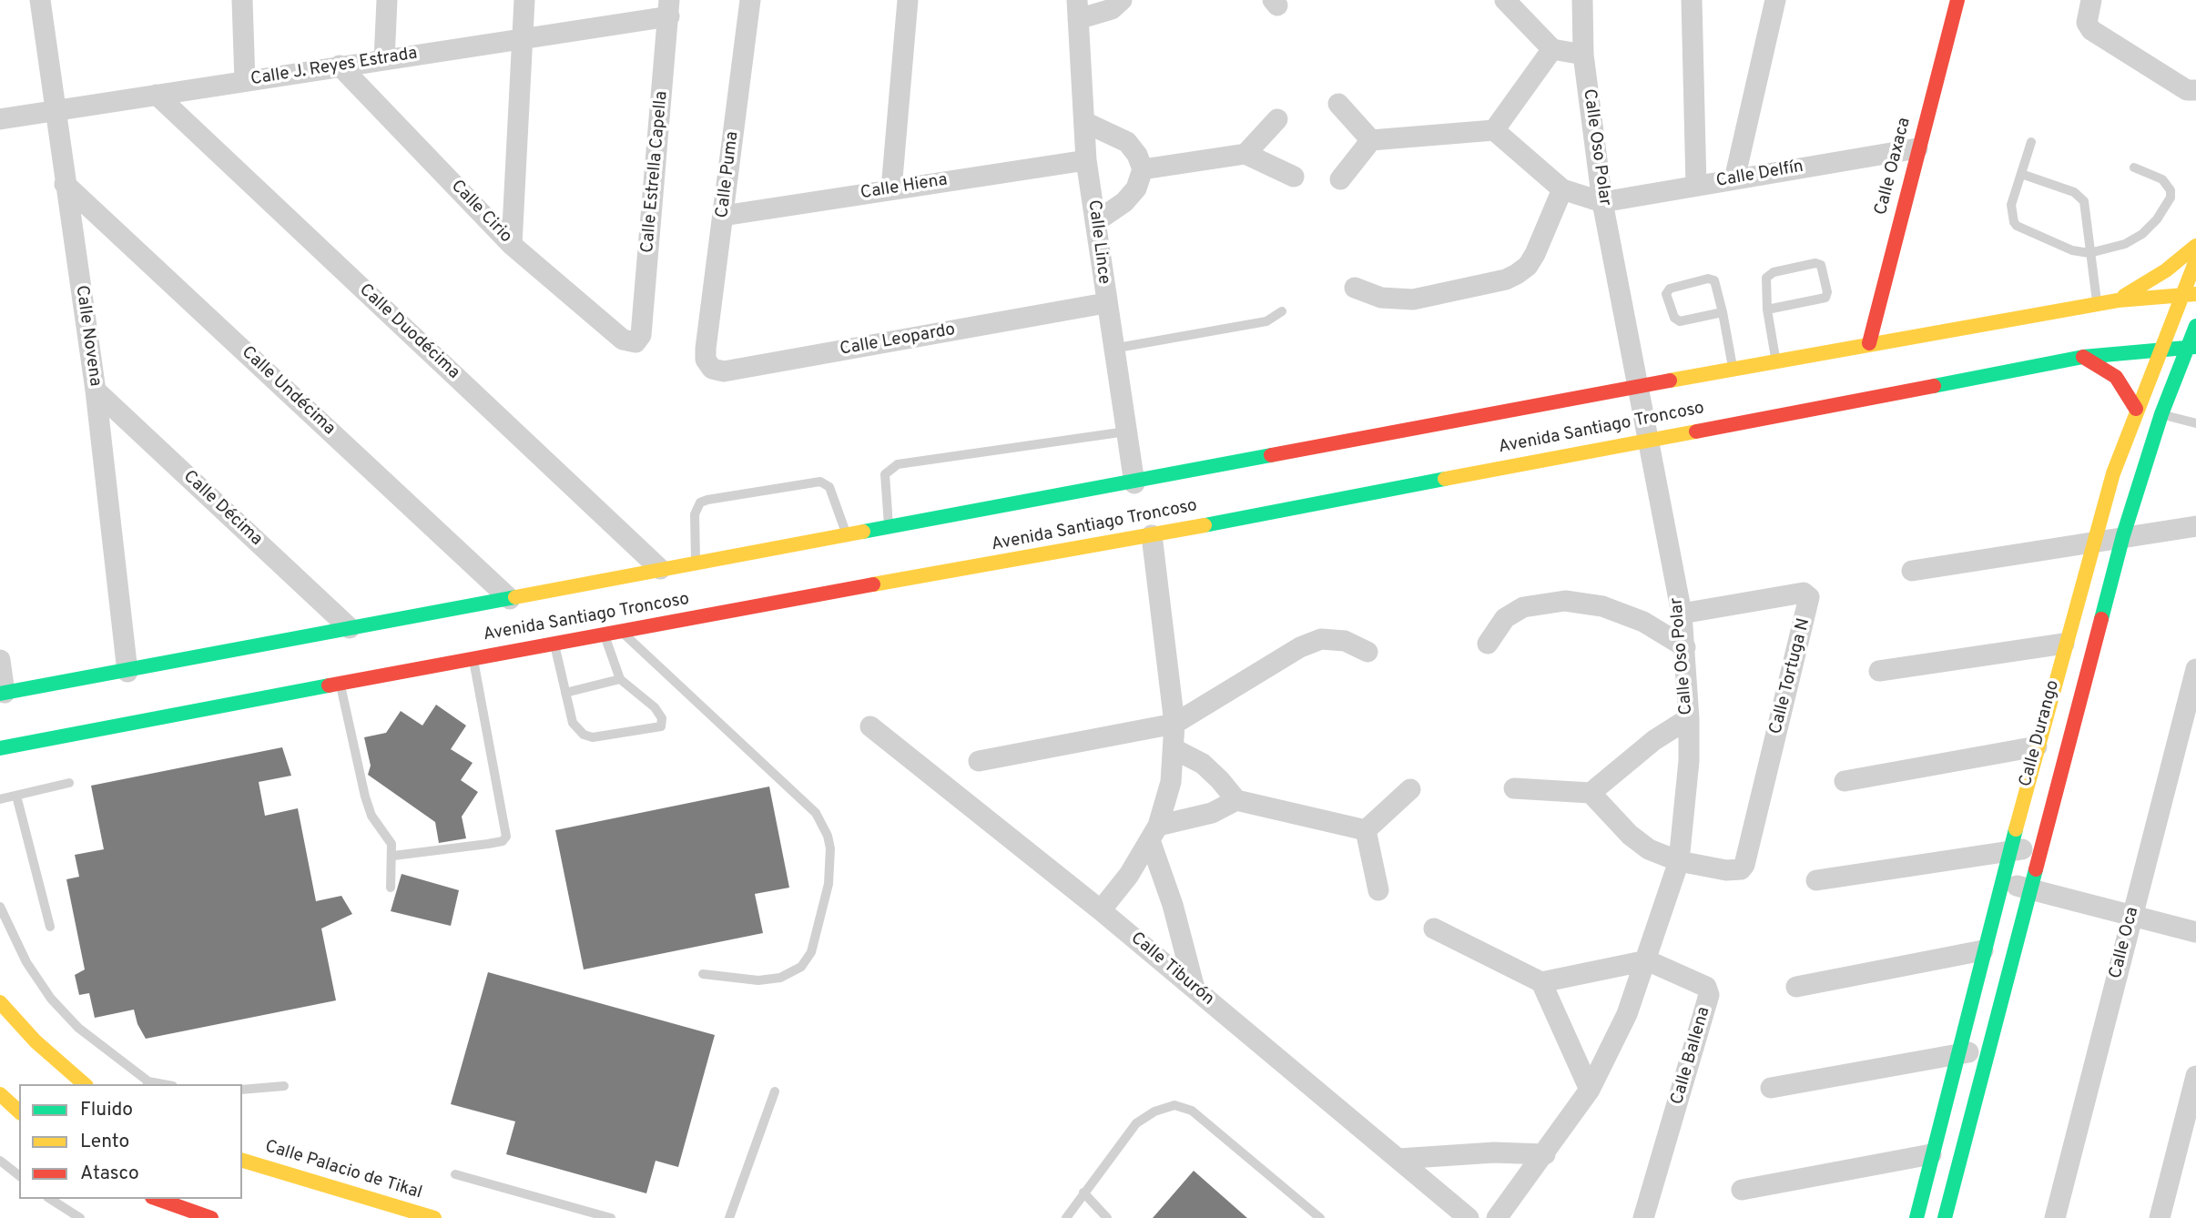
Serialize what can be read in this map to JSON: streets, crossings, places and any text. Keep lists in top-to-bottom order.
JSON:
{
  "streets": {
    "main road": [
      "Calle Oaxaca",
      "Avenida Santiago Troncoso",
      "Calle Durango",
      "Calle Palacio de Tikal"
    ],
    "street": [
      "Calle J. Reyes Estrada",
      "Calle Oso Polar",
      "Calle Estrella Capella",
      "Calle Puma",
      "Calle Delfín",
      "Calle Hiena",
      "Calle Cirio",
      "Calle Lince",
      "Calle Duodécima",
      "Calle Novena",
      "Calle Leopardo",
      "Calle Undécima",
      "Calle Décima",
      "Calle Tortuga N",
      "Calle Oca",
      "Calle Tiburón",
      "Calle Ballena"
    ]
  },
  "crossings": [
    ["Calle J. Reyes Estrada", "Calle Estrella Capella"],
    ["Calle J. Reyes Estrada", "Calle Cirio"],
    ["Calle J. Reyes Estrada", "Calle Duodécima"],
    ["Calle J. Reyes Estrada", "Calle Novena"],
    ["Calle Oso Polar", "Calle Delfín"],
    ["Calle Oso Polar", "Avenida Santiago Troncoso"],
    ["Calle Oso Polar", "Calle Tortuga N"],
    ["Calle Oso Polar", "Calle Ballena"],
    ["Calle Oaxaca", "Calle Delfín"],
    ["Calle Oaxaca", "Avenida Santiago Troncoso"],
    ["Calle Estrella Capella", "Calle Cirio"],
    ["Calle Puma", "Calle Hiena"],
    ["Calle Puma", "Calle Leopardo"],
    ["Calle Hiena", "Calle Lince"],
    ["Calle Lince", "Calle Leopardo"],
    ["Calle Lince", "Avenida Santiago Troncoso"],
    ["Calle Duodécima", "Avenida Santiago Troncoso"],
    ["Calle Novena", "Calle Undécima"],
    ["Calle Novena", "Avenida Santiago Troncoso"],
    ["Calle Novena", "Calle Décima"],
    ["Calle Undécima", "Avenida Santiago Troncoso"],
    ["Avenida Santiago Troncoso", "Calle Décima"],
    ["Avenida Santiago Troncoso", "Calle Durango"]
  ],
  "legend": ["Fluido", "Lento", "Atasco"]
}
